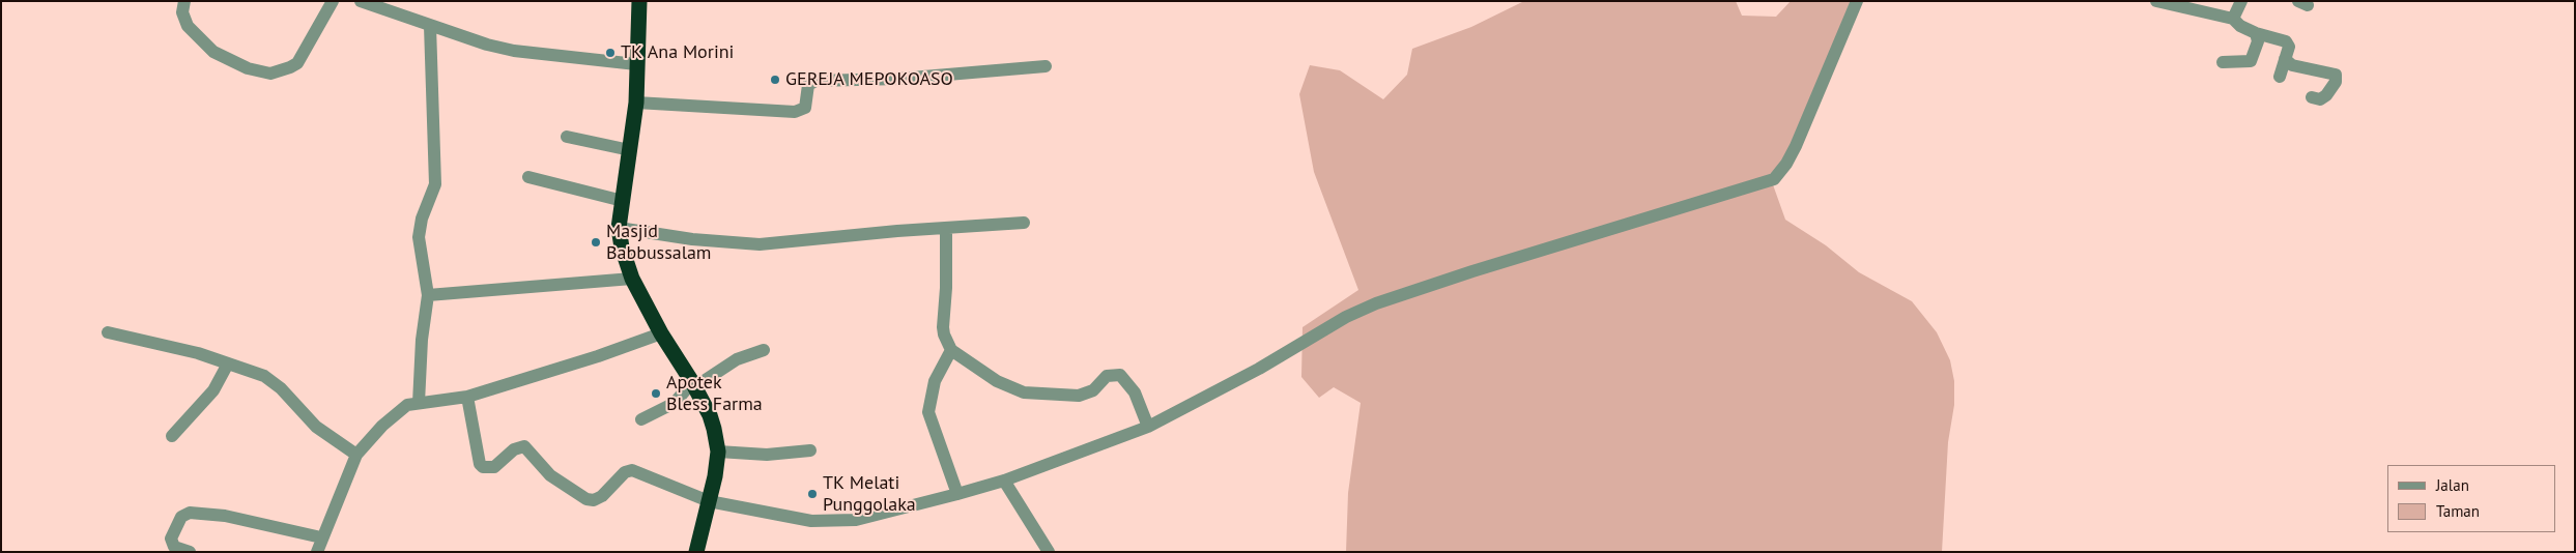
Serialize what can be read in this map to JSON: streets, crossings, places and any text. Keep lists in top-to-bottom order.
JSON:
{
  "places": [
    "TK Ana Morini",
    "GEREJA MEPOKOASO",
    "Masjid Babbussalam",
    "Apotek Bless Farma",
    "TK Melati Punggolaka"
  ],
  "legend": ["Jalan", "Taman"]
}
